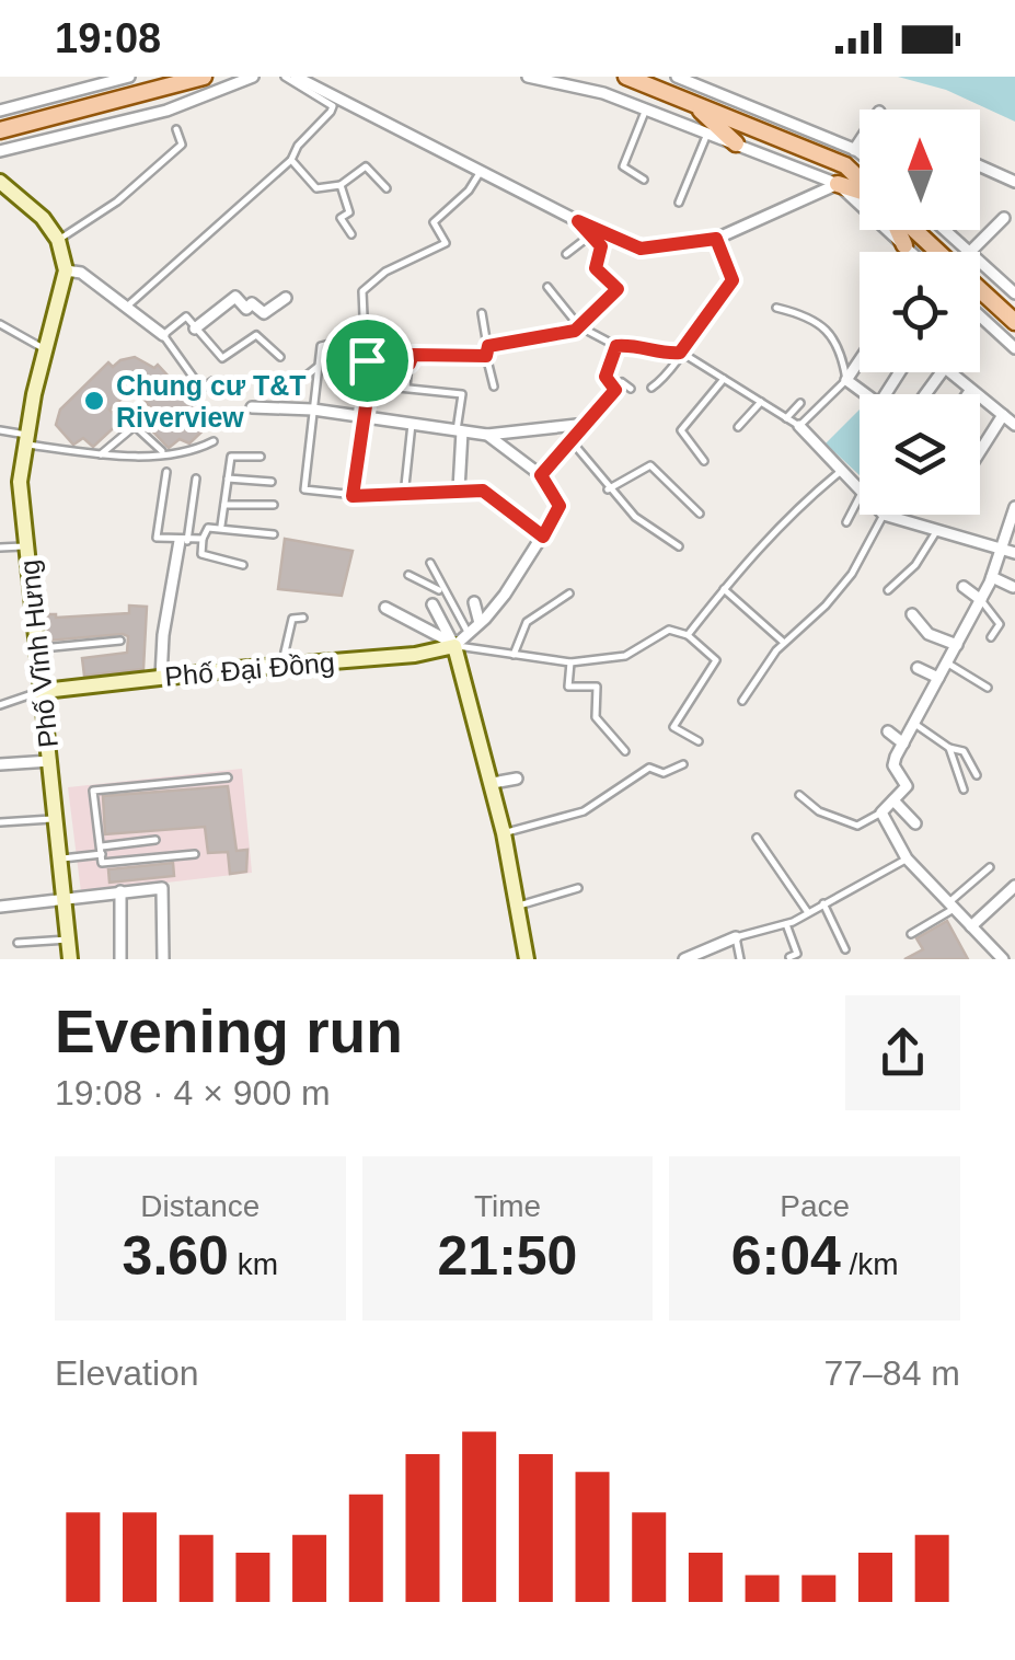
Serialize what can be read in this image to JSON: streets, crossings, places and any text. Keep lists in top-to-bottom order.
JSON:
{
  "streets": {
    "main road": ["Phố Vĩnh Hưng", "Phố Đại Đồng"]
  },
  "crossings": [
    ["Phố Vĩnh Hưng", "Phố Đại Đồng"]
  ],
  "places": ["Chung cư T&T Riverview"],
  "north": "top",
  "page": {
    "status": "19:08",
    "heading": ["Evening run", "19:08 · 4 × 900 m"],
    "stats": [
      ["Distance", "3.60 km"],
      ["Time", "21:50"],
      ["Pace", "6:04 /km"]
    ],
    "chart": ["Elevation", "77–84 m"]
  }
}
